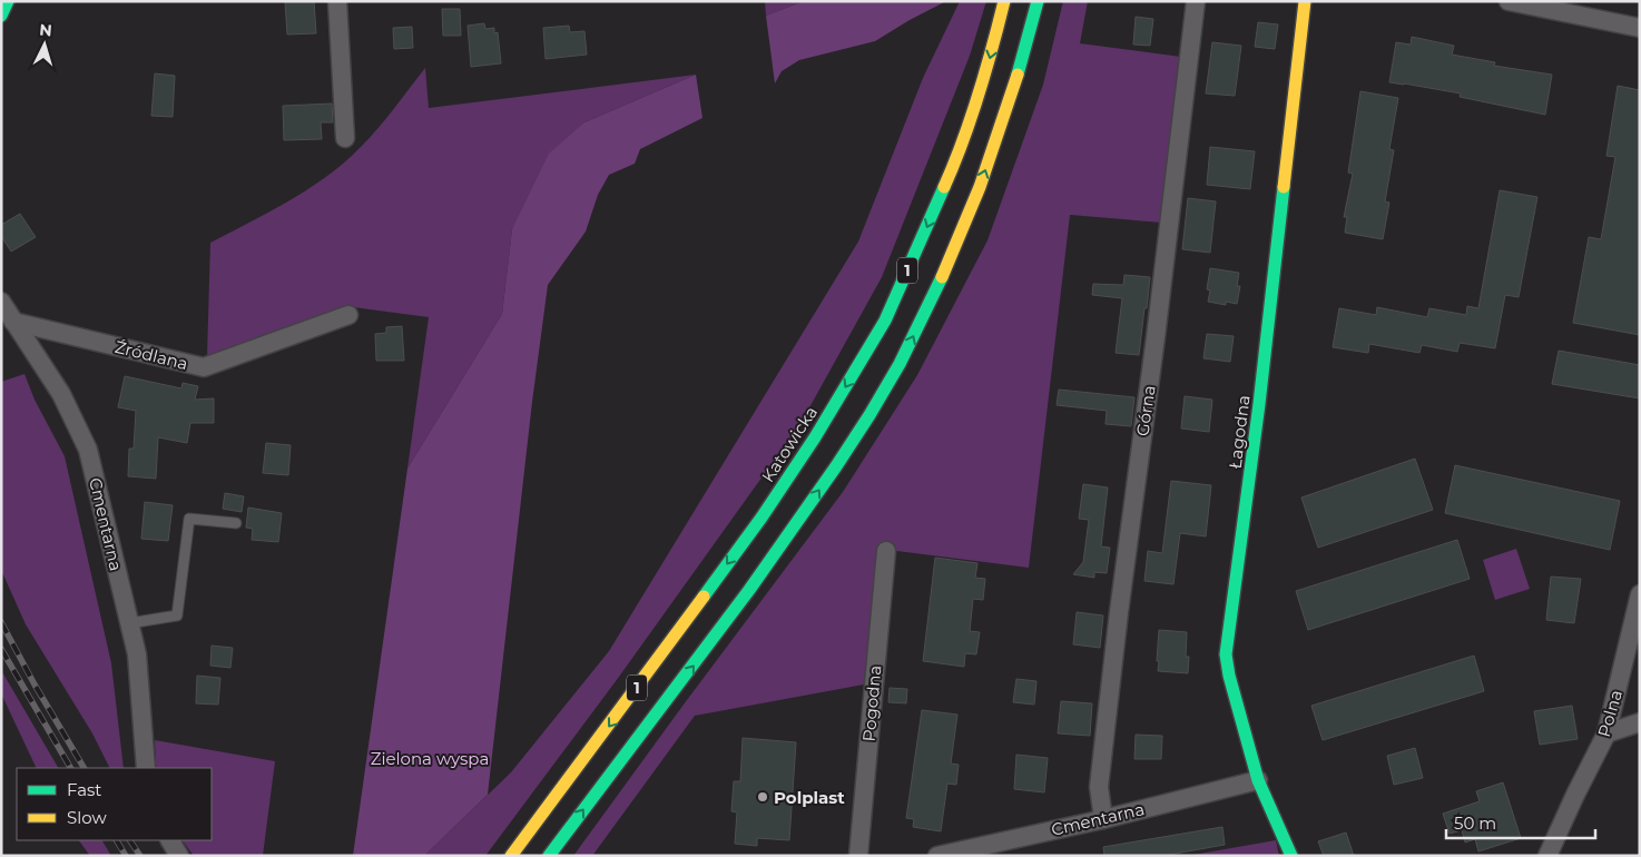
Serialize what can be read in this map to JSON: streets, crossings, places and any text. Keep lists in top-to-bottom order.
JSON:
{
  "streets": {
    "main road": ["1", "Łagodna", "Katowicka"],
    "street": [
      "Źródlana",
      "Górna",
      "Cmentarna",
      "Pogodna",
      "Polna"
    ]
  },
  "crossings": [
    ["Źródlana", "Cmentarna"],
    ["Górna", "Cmentarna"],
    ["Łagodna", "Cmentarna"]
  ],
  "parks": ["Zielona wyspa"],
  "places": ["Polplast"],
  "legend": ["Fast", "Slow"],
  "scale_bar": "50 m",
  "north": "top"
}
